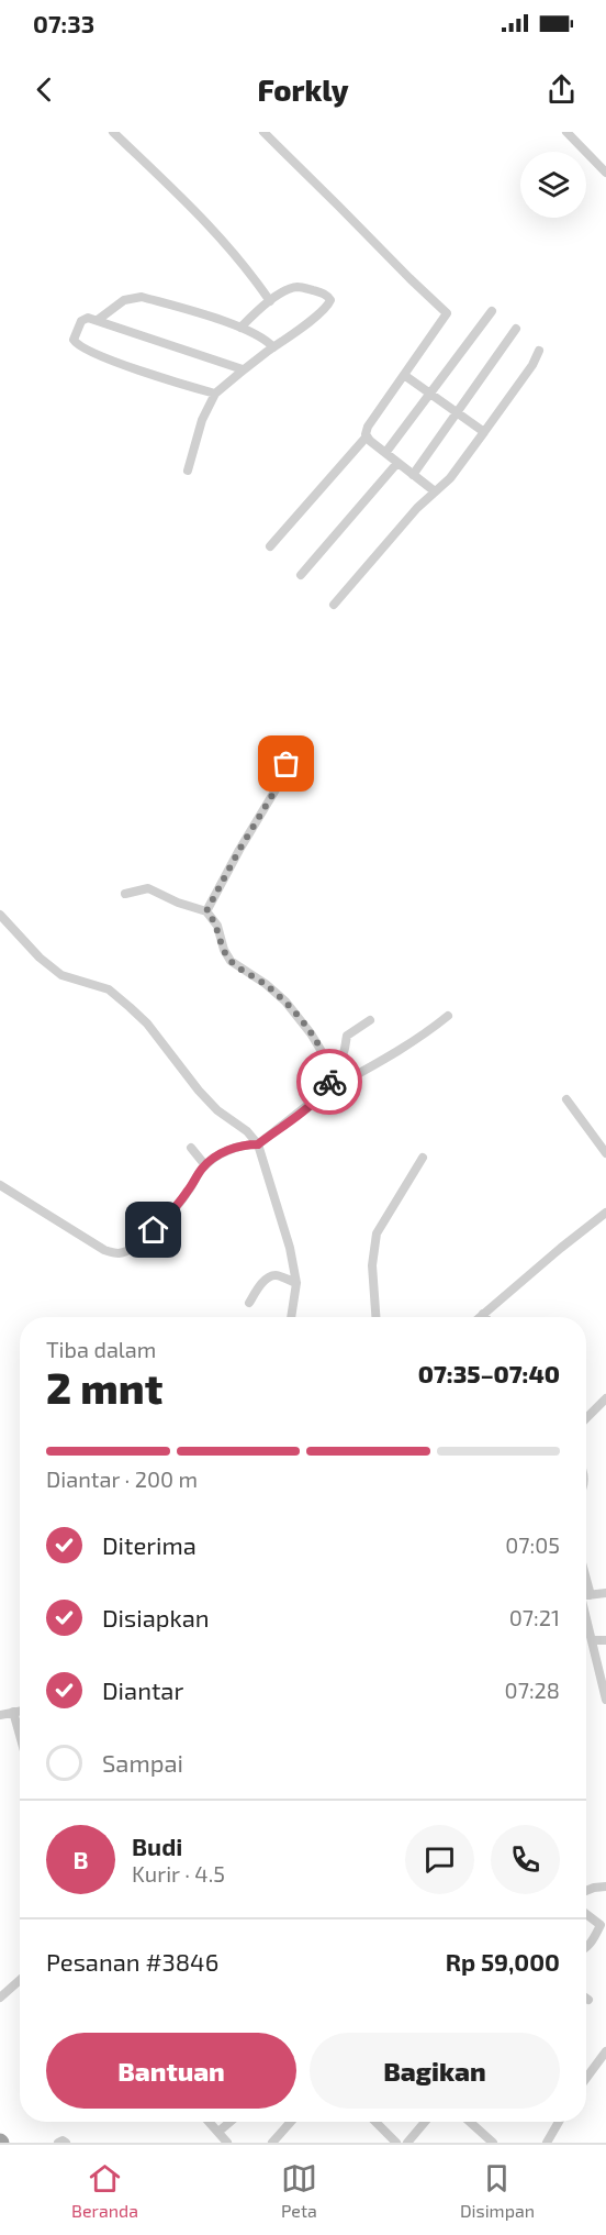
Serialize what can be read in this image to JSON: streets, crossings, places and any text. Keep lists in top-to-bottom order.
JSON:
{
  "page": {
    "status": "07:33",
    "header": "Forkly",
    "heading": ["2 mnt", "Tiba dalam", "07:35–07:40"],
    "panel": [
      "Budi",
      "Kurir · 4.5",
      "Pesanan #3846",
      "Rp 59,000"
    ],
    "bar": "Diantar · 200 m",
    "list": [
      ["Diterima", "07:05"],
      ["Disiapkan", "07:21"],
      ["Diantar", "07:28"],
      "Sampai"
    ],
    "round": "B",
    "buttons": ["Bantuan", "Bagikan"],
    "tabs": ["Beranda", "Peta", "Disimpan"]
  }
}
